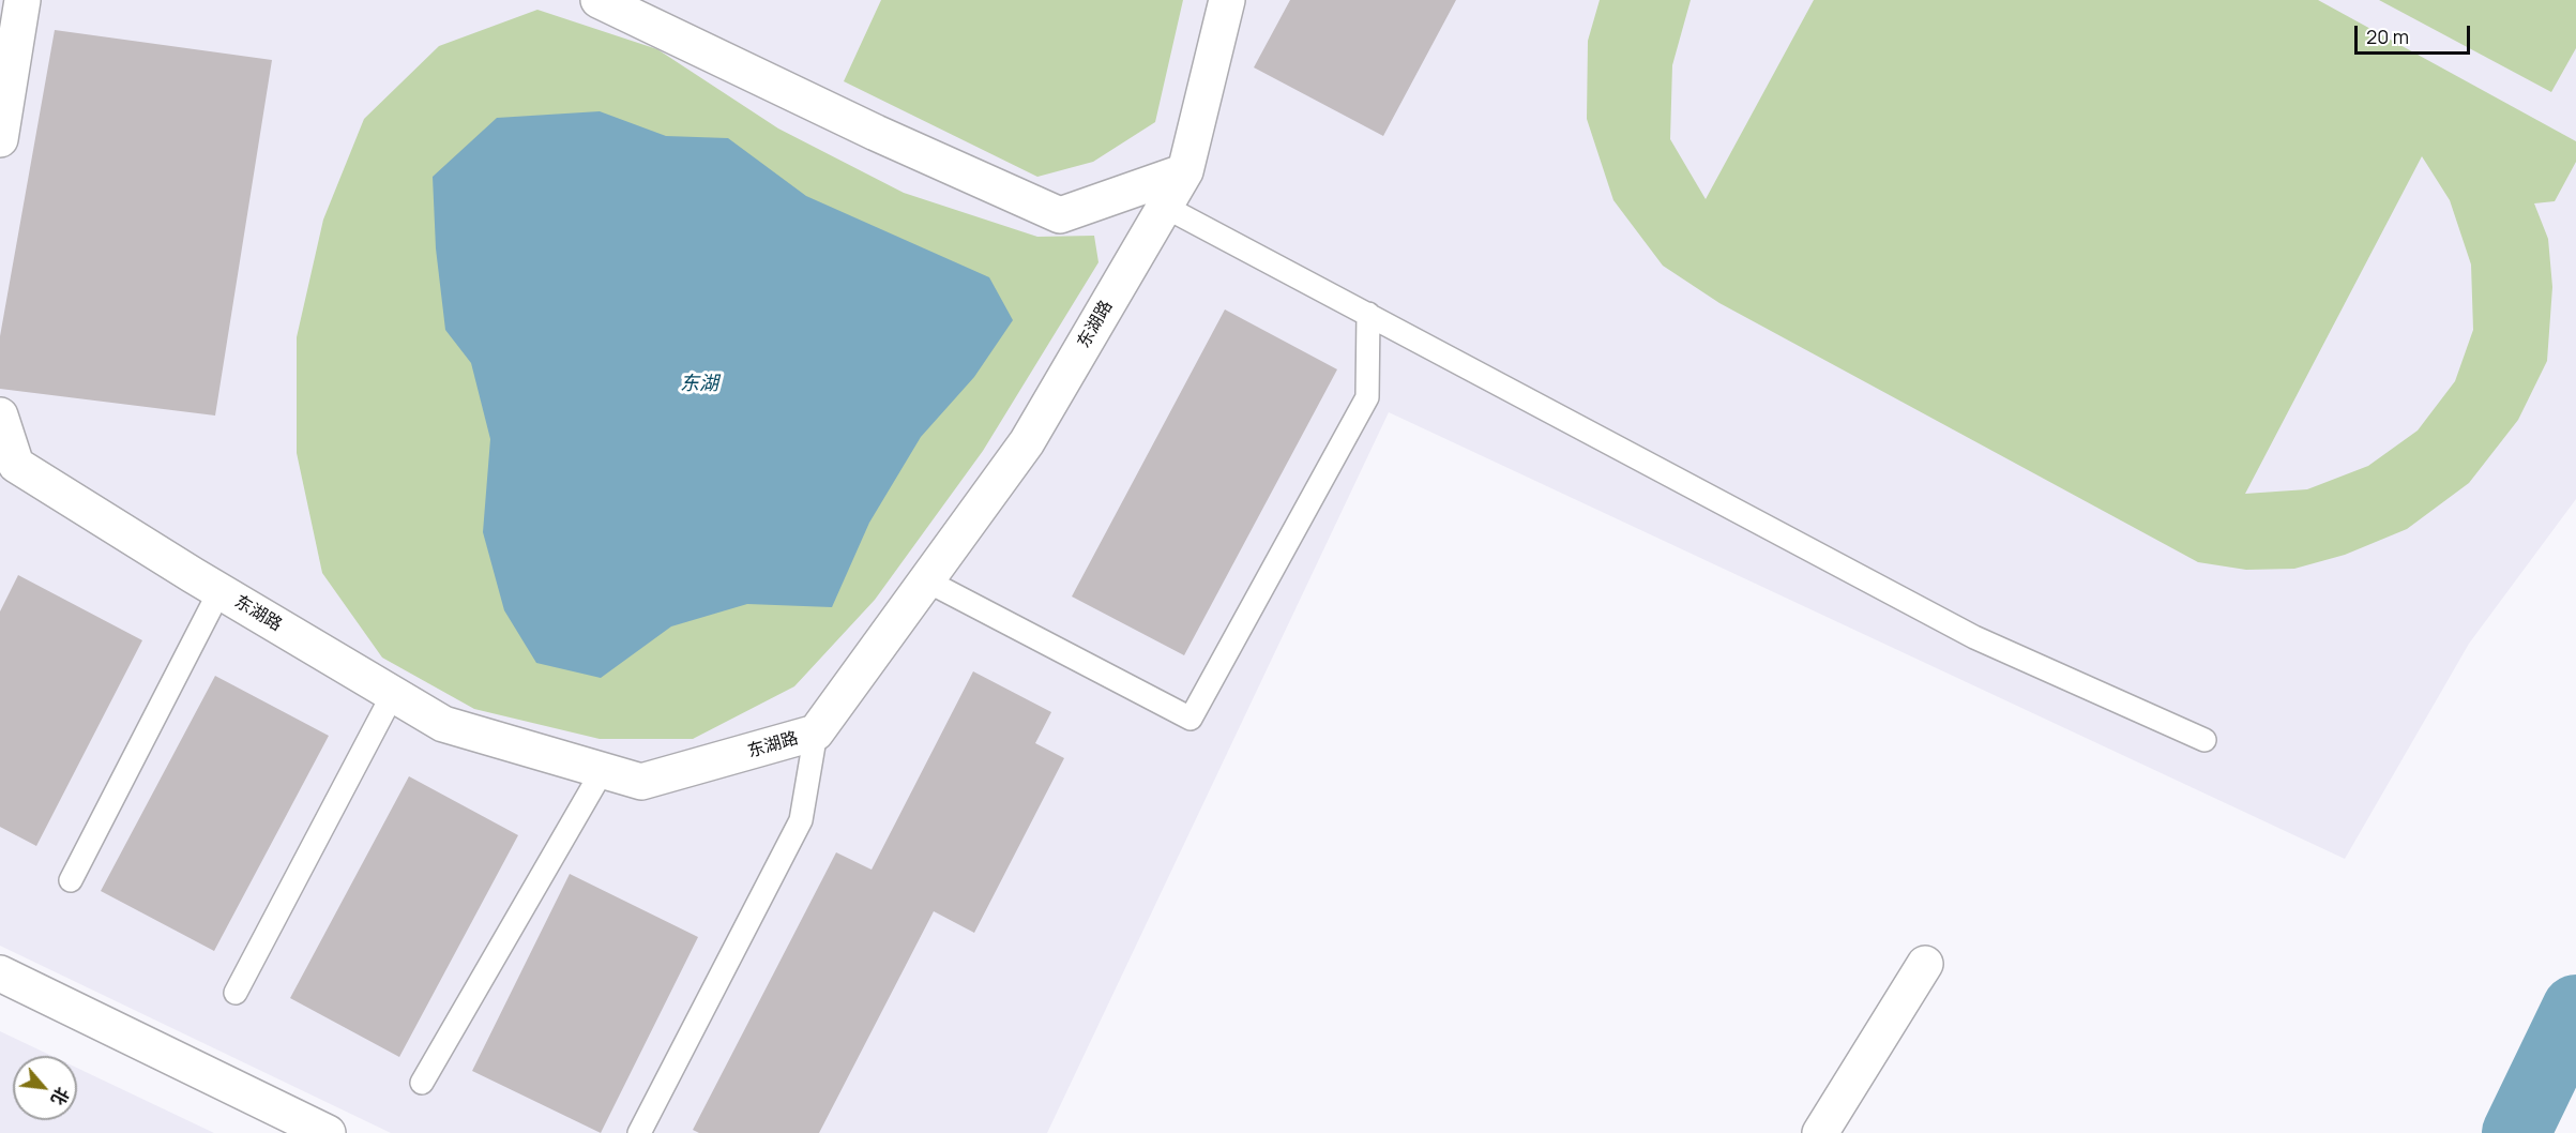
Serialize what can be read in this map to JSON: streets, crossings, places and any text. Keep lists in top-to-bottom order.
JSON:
{
  "streets": {
    "street": ["东湖路"]
  },
  "water": ["东湖"],
  "scale_bar": "20 m",
  "north": "bottom right"
}
